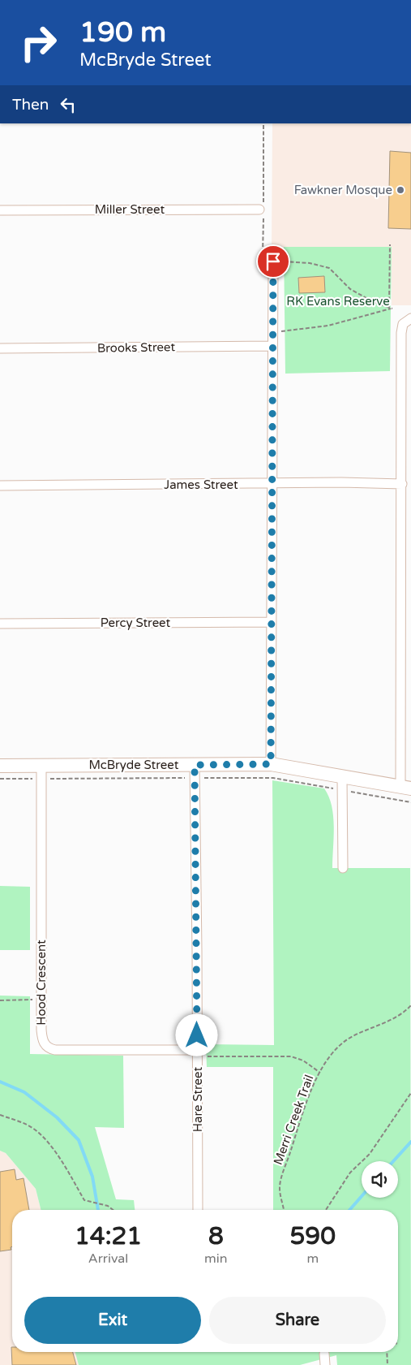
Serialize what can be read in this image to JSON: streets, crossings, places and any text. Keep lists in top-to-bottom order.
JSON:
{
  "streets": {
    "street": [
      "Miller Street",
      "Brooks Street",
      "James Street",
      "Percy Street",
      "McBryde Street",
      "Hood Crescent",
      "Hare Street"
    ],
    "path": ["Merri Creek Trail"]
  },
  "crossings": [
    ["McBryde Street", "Hood Crescent"],
    ["McBryde Street", "Hare Street"],
    ["Hood Crescent", "Hare Street"]
  ],
  "parks": ["RK Evans Reserve"],
  "places": ["Fawkner Mosque"],
  "page": {
    "turn": ["190 m", "McBryde Street"],
    "then": "Then",
    "eta": [
      "14:21",
      "Arrival",
      "8",
      "min",
      "590",
      "m"
    ],
    "buttons": ["Exit", "Share"]
  }
}
